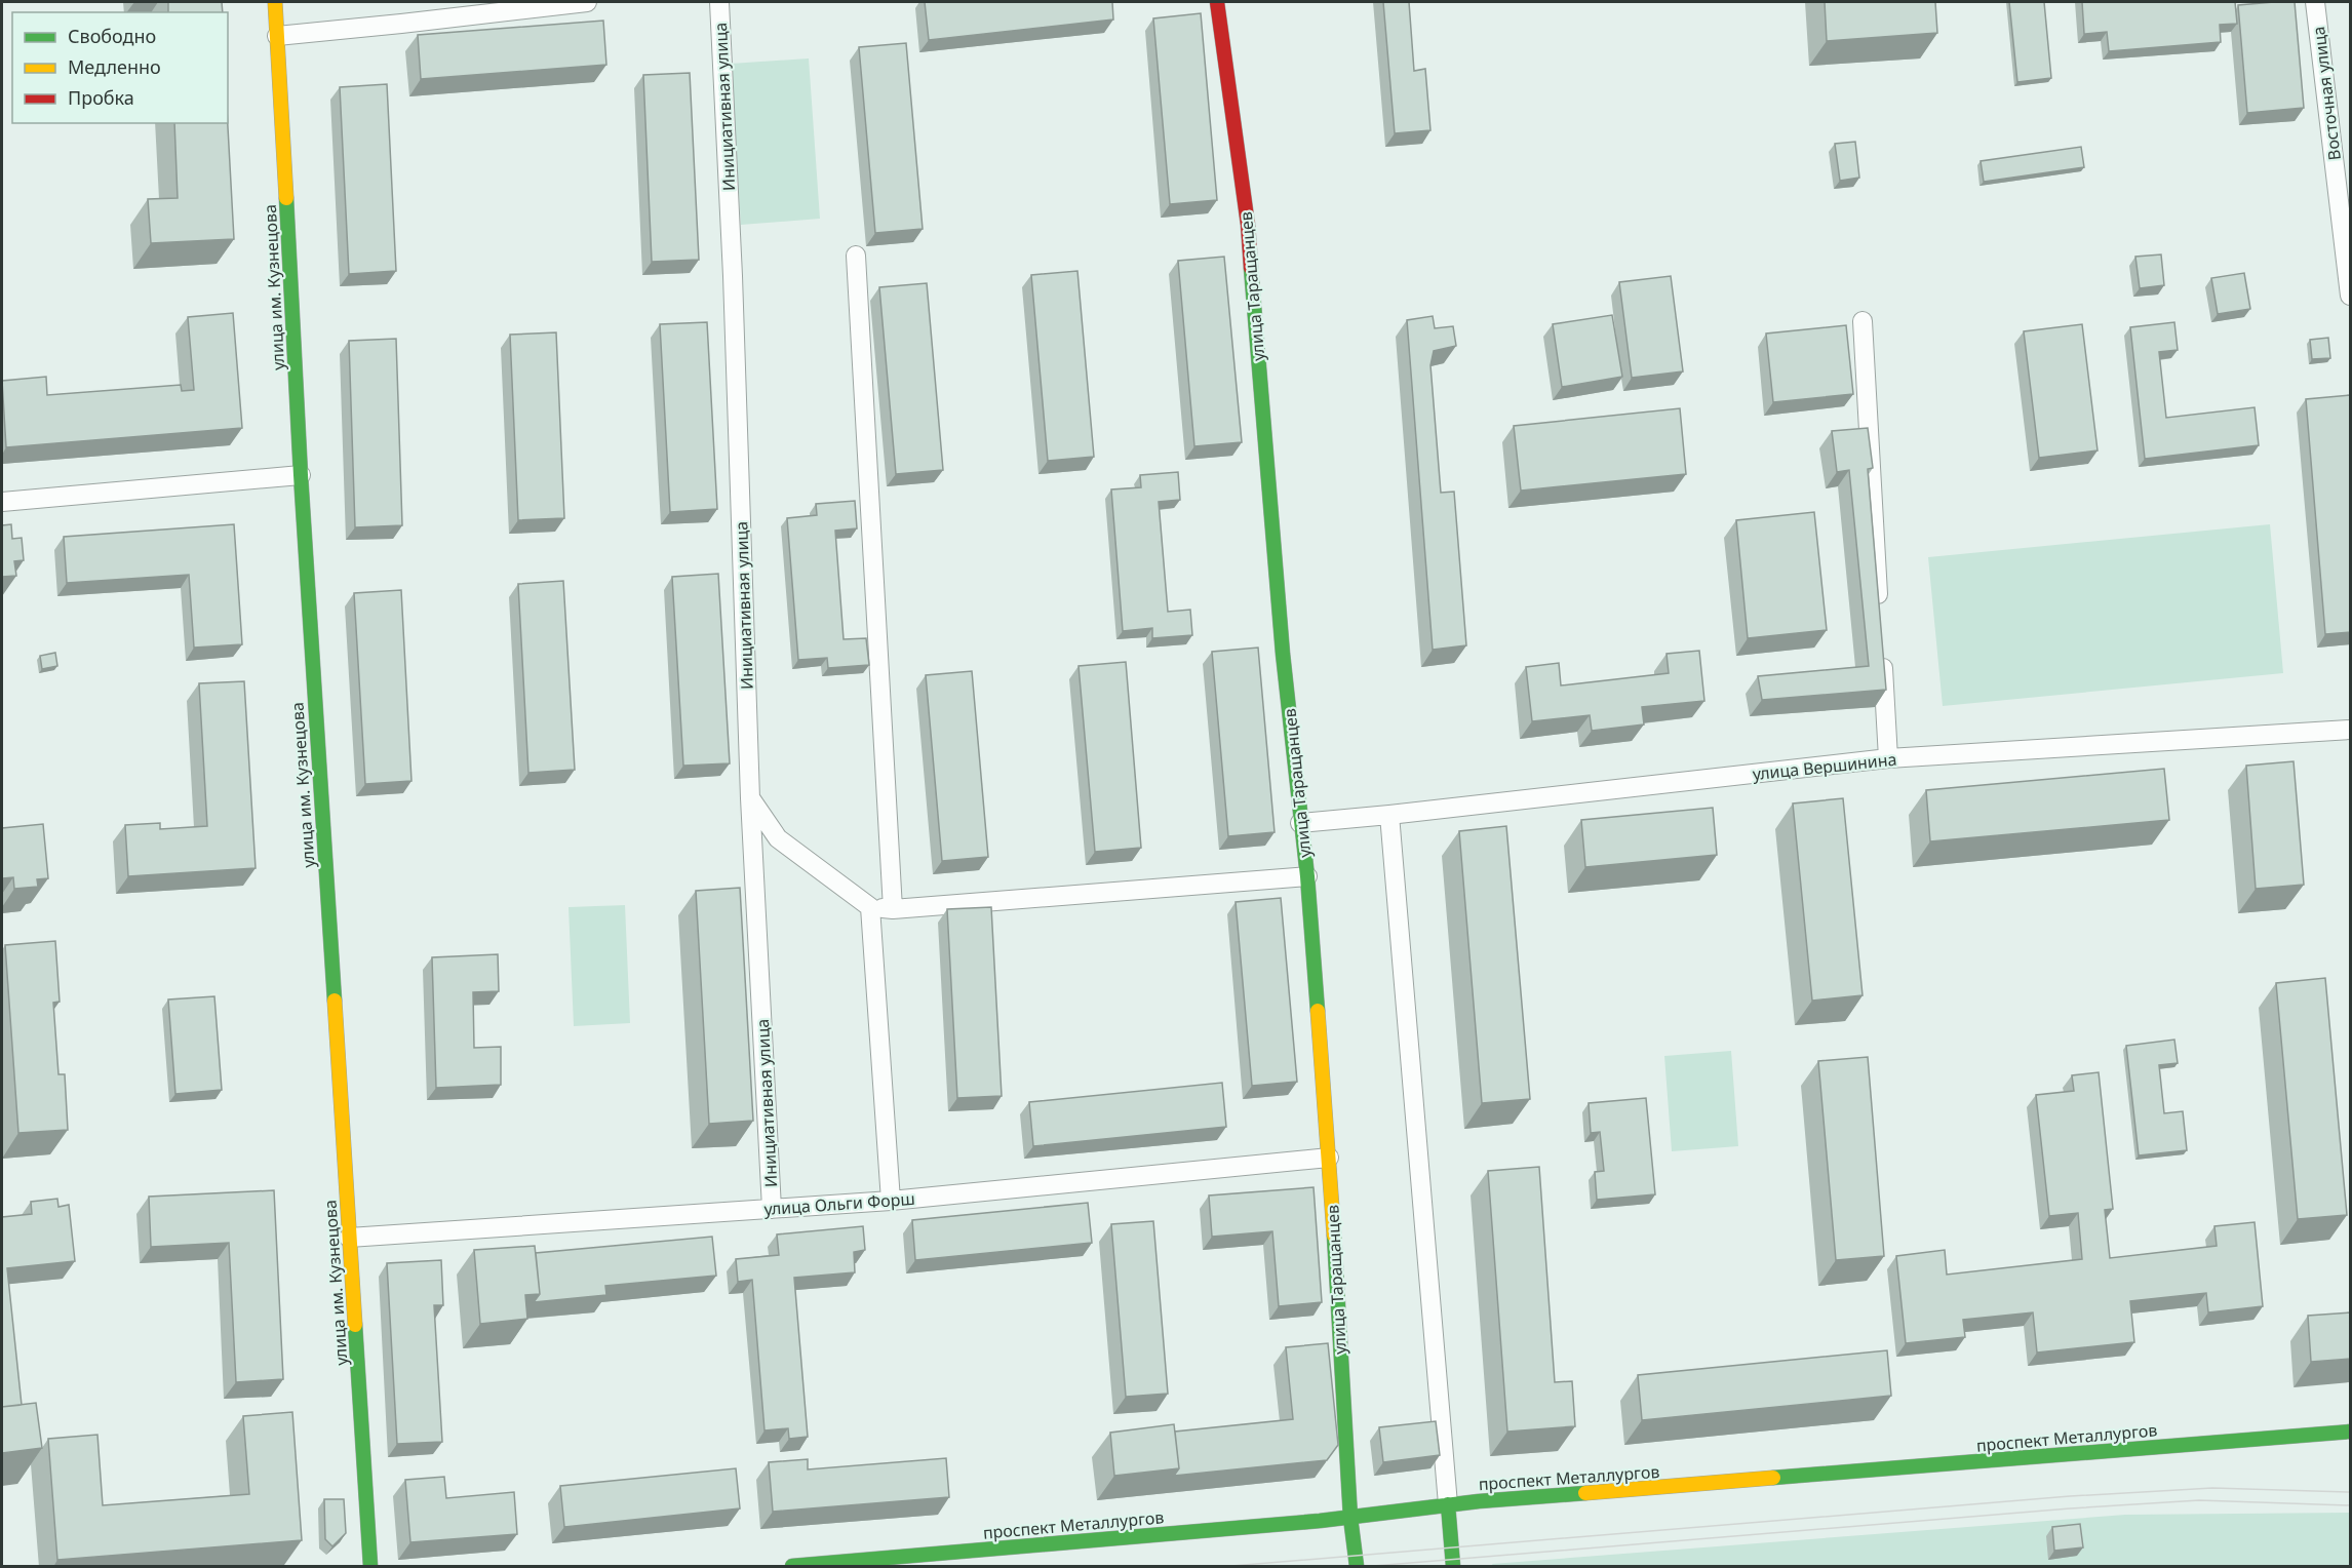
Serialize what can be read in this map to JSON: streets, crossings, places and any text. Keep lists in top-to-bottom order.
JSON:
{
  "streets": {
    "street": [
      "Восточная улица",
      "Инициативная улица",
      "улица Таращанцев",
      "улица им. Кузнецова",
      "улица Вершинина",
      "улица Ольги Форш",
      "проспект Металлургов"
    ]
  },
  "crossings": [
    ["Инициативная улица", "улица Ольги Форш"],
    ["улица Таращанцев", "улица Вершинина"],
    ["улица Таращанцев", "улица Ольги Форш"],
    ["улица Таращанцев", "проспект Металлургов"],
    ["улица им. Кузнецова", "улица Ольги Форш"]
  ],
  "legend": ["Свободно", "Медленно", "Пробка"]
}
